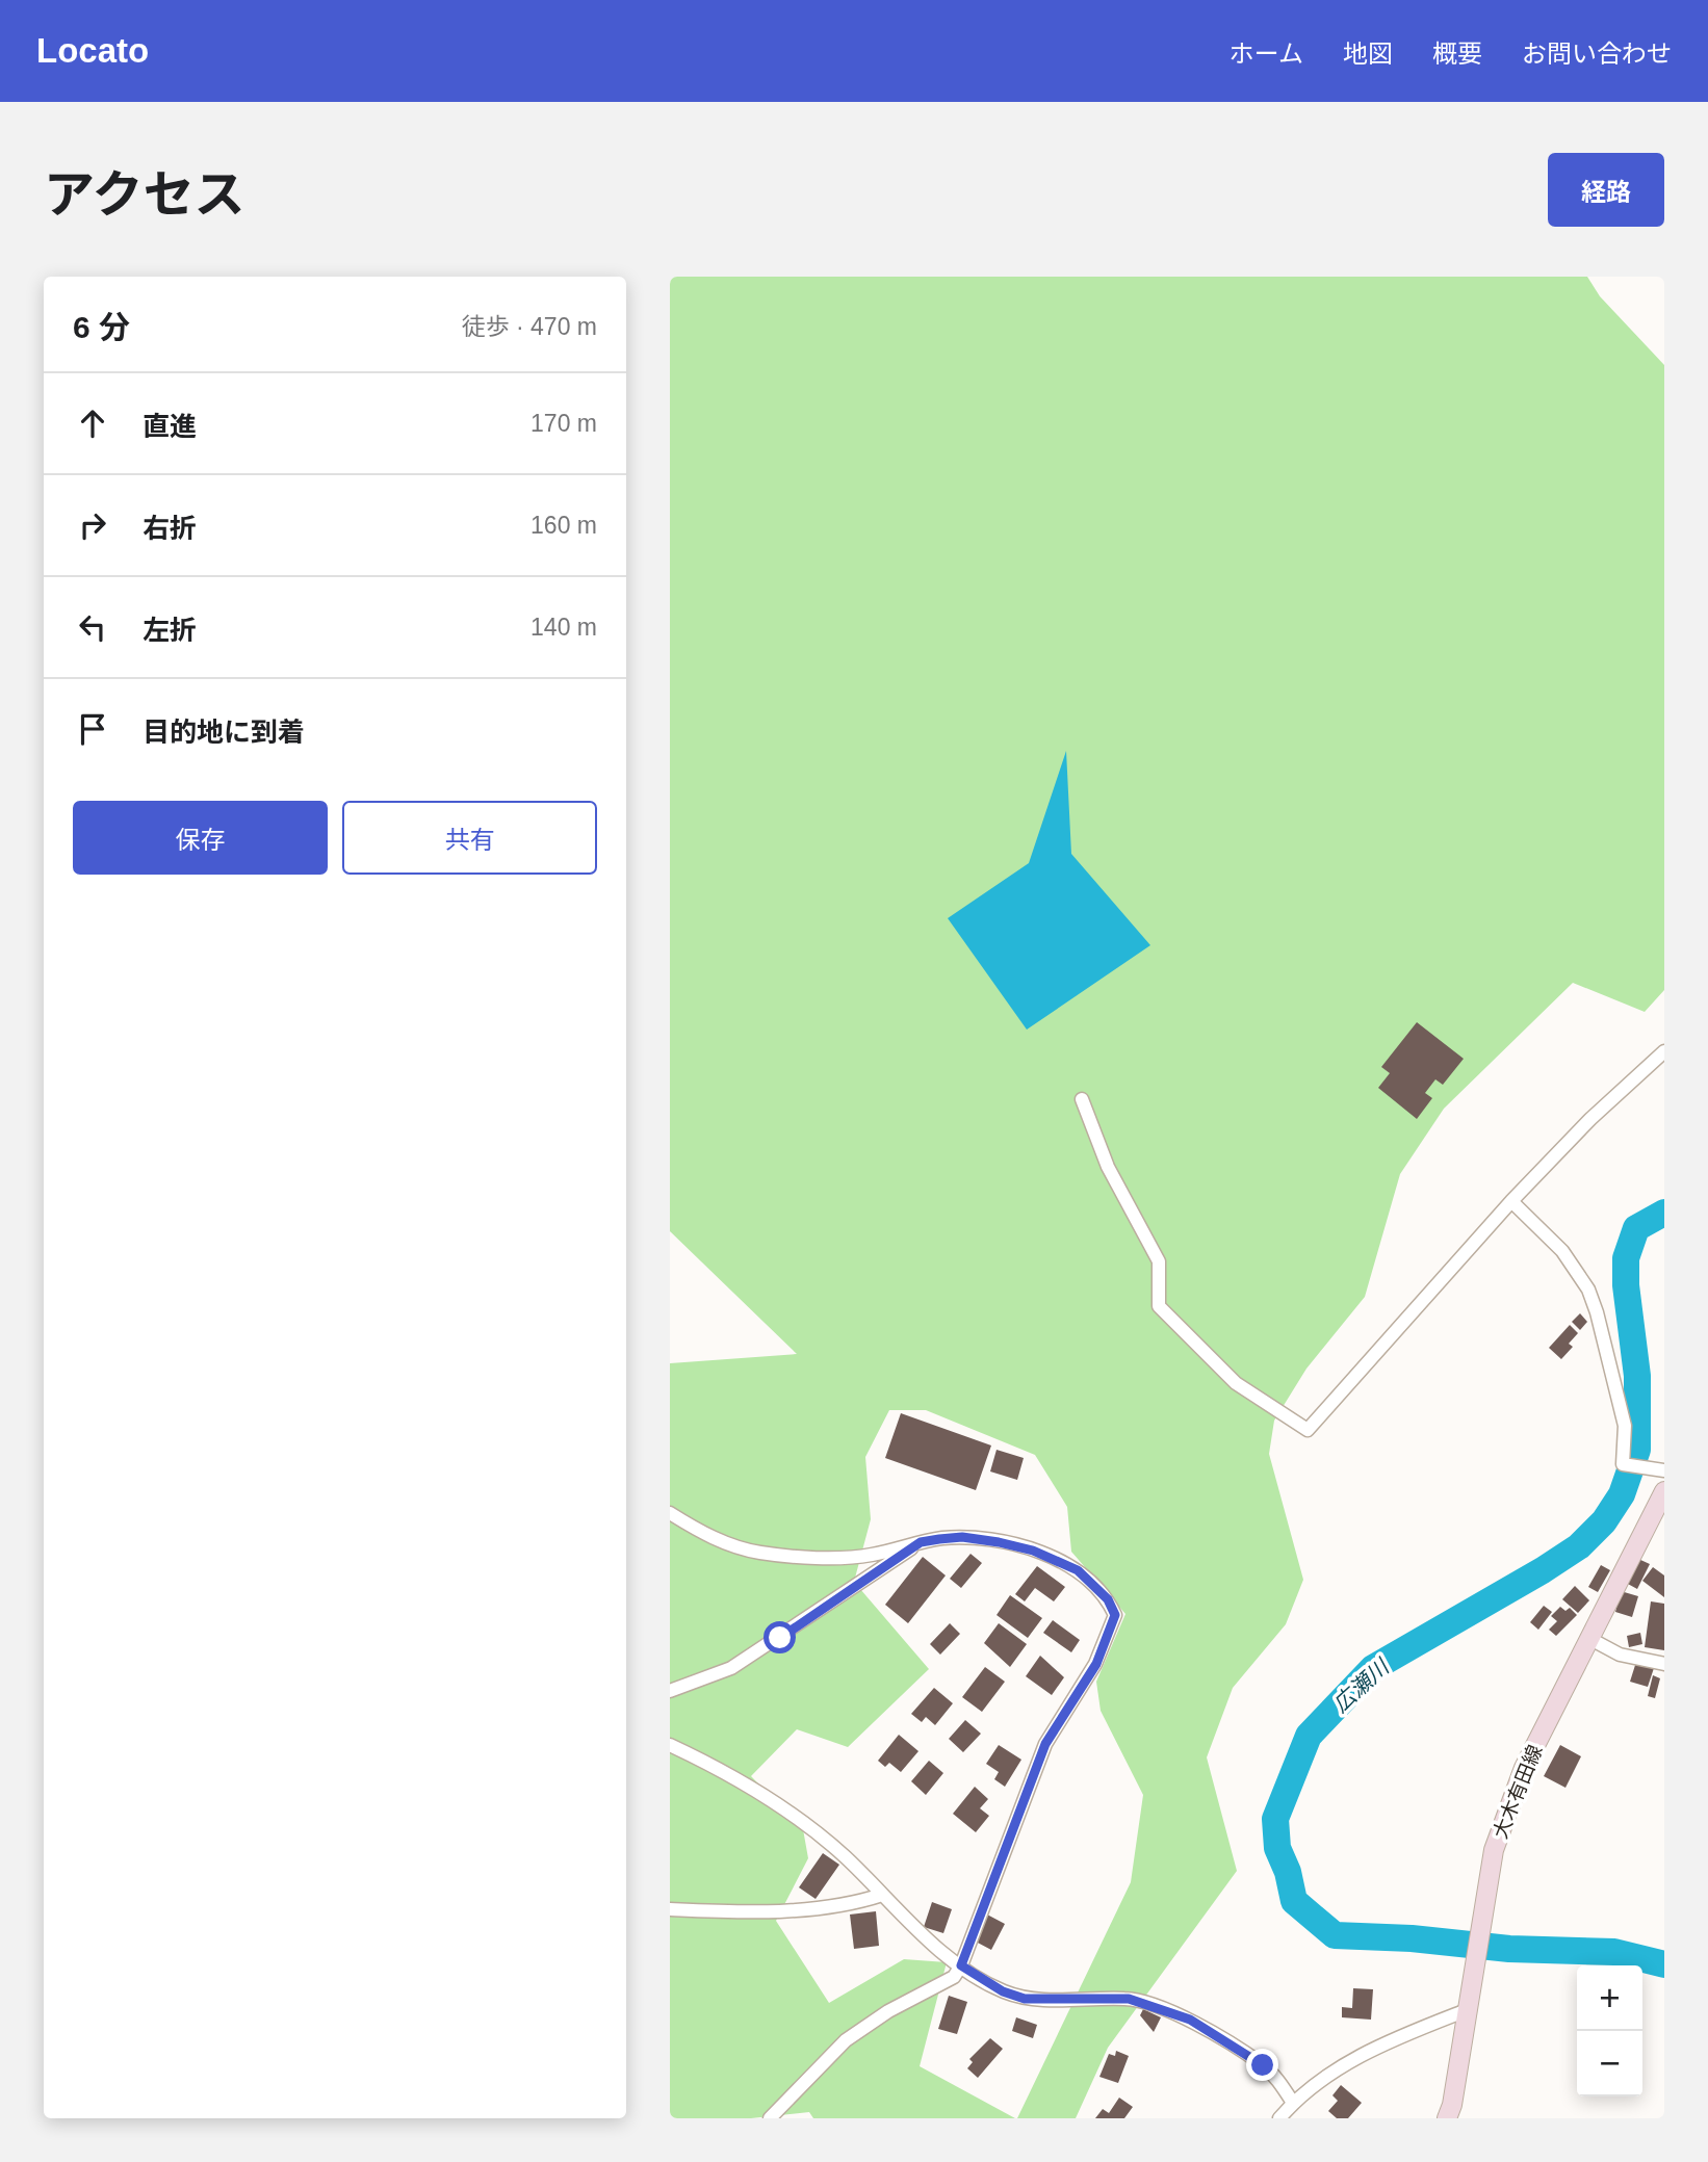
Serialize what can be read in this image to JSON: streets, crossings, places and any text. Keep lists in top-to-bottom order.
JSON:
{
  "streets": {
    "main road": ["大木有田線"]
  },
  "water": ["広瀬川"],
  "page": {
    "header": "Locato",
    "nav": [
      "ホーム",
      "地図",
      "概要",
      "お問い合わせ"
    ],
    "title": "アクセス",
    "buttons": [
      "経路",
      ["保存", "共有"]
    ],
    "heading": ["6 分", "徒歩 · 470 m"],
    "list": [
      ["直進", "170 m"],
      ["右折", "160 m"],
      ["左折", "140 m"],
      "目的地に到着"
    ],
    "map_buttons": ["+", "−"]
  }
}
